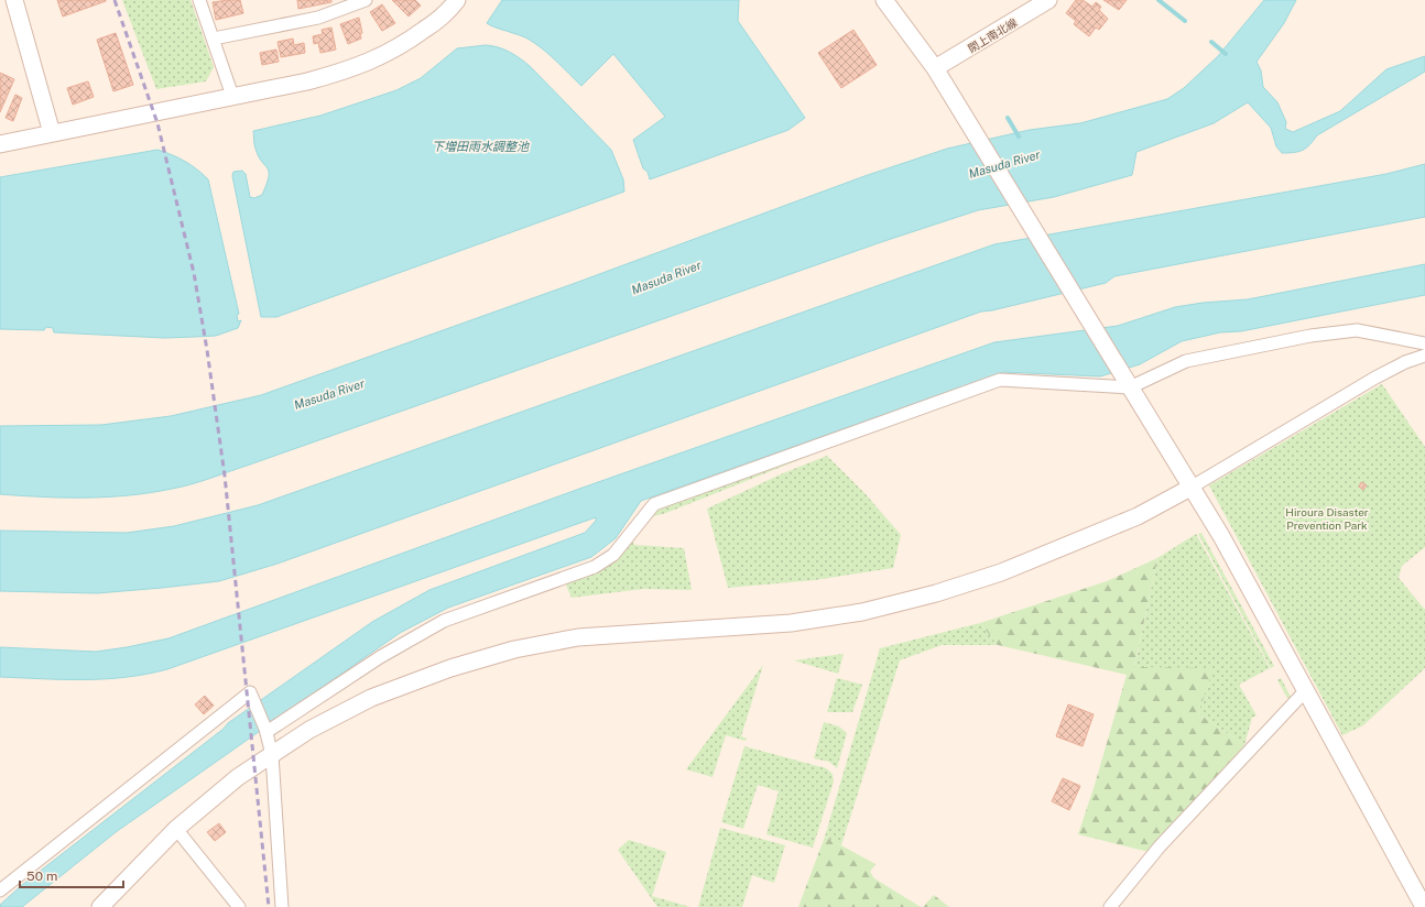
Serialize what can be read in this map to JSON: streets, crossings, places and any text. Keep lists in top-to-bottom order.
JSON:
{
  "streets": {
    "street": ["閖上南北線"]
  },
  "water": ["下増田雨水調整池", "Masuda River"],
  "parks": ["Hiroura Disaster Prevention Park"],
  "scale_bar": "50 m"
}
